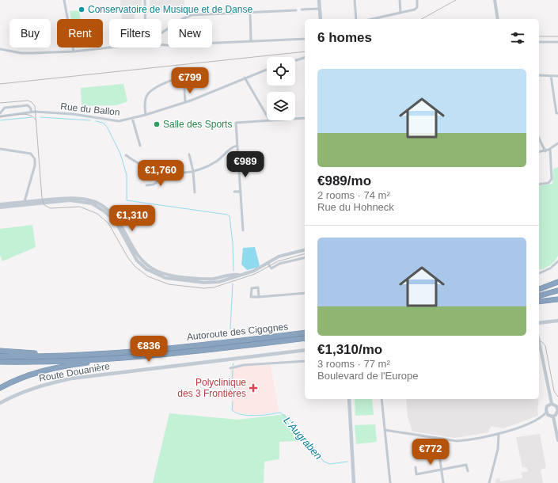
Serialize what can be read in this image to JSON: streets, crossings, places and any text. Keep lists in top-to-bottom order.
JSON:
{
  "streets": {
    "highway": ["Autoroute des Cigognes"],
    "main road": ["Route Douanière"],
    "street": ["Rue du Ballon"]
  },
  "water": ["L'Augraben"],
  "places": {
    "other": ["Conservatoire de Musique et de Danse", "Salle des Sports"],
    "health": ["Polyclinique des 3 Frontières"]
  },
  "page": {
    "chip": [
      "Buy",
      "Rent",
      "Filters",
      "New"
    ],
    "heading": "6 homes",
    "list": [
      {
        "name": "€989/mo",
        "note": "2 rooms · 74 m² · Rue du Hohneck"
      },
      {
        "name": "€1,310/mo",
        "note": "3 rooms · 77 m² · Boulevard de l'Europe"
      }
    ],
    "price": [
      "€799",
      "€989",
      "€1,760",
      "€1,310",
      "€836",
      "€772"
    ]
  }
}
